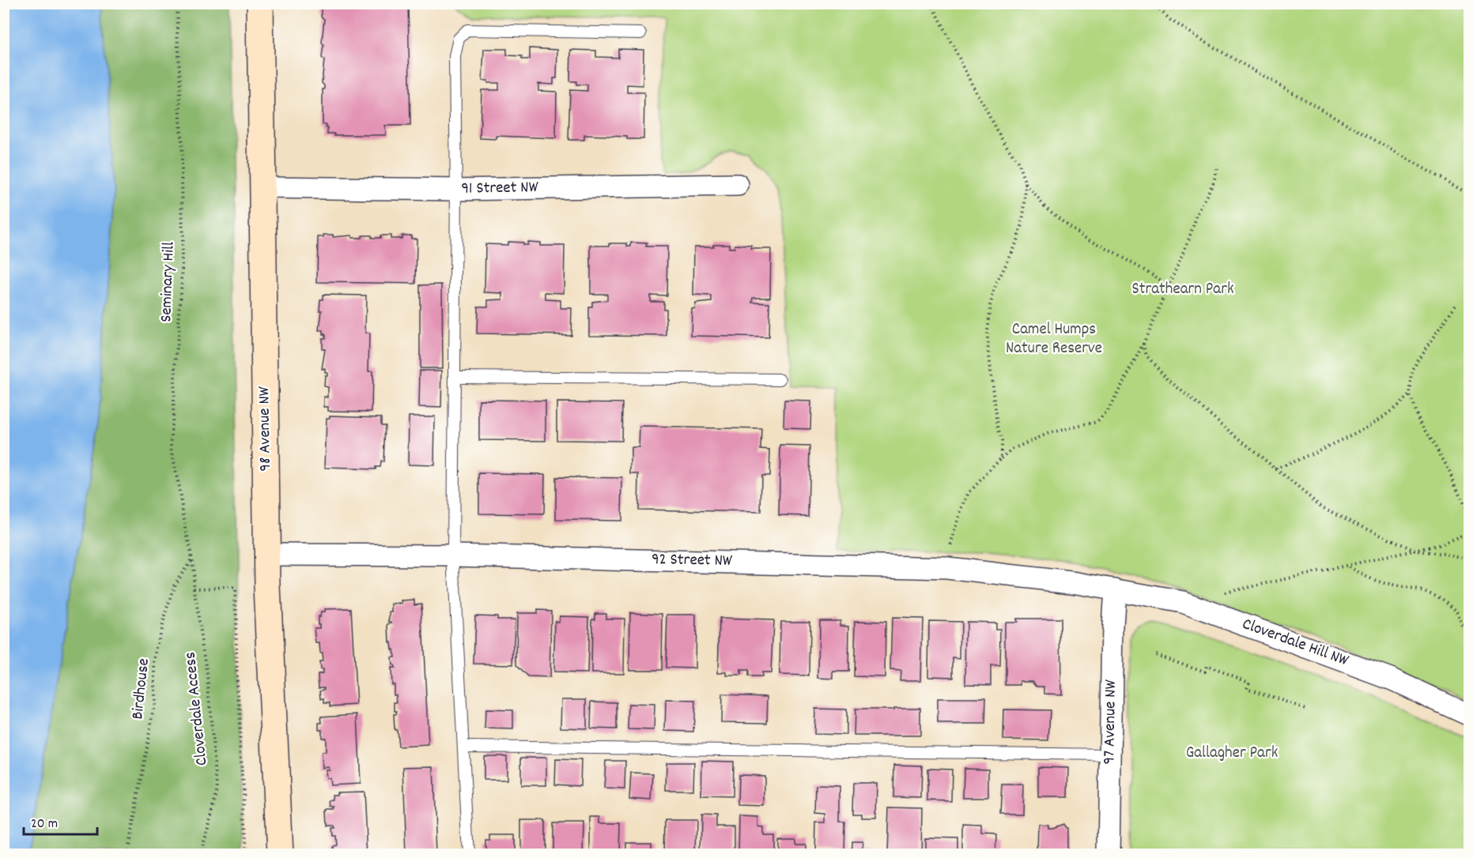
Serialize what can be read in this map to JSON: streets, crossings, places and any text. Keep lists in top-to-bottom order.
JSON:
{
  "streets": {
    "main road": ["98 Avenue NW"],
    "street": [
      "91 Street NW",
      "92 Street NW",
      "Cloverdale Hill NW",
      "97 Avenue NW"
    ],
    "path": ["Seminary Hill", "Birdhouse", "Cloverdale Access"]
  },
  "crossings": [
    ["91 Street NW", "98 Avenue NW"],
    ["Seminary Hill", "Birdhouse"],
    ["Seminary Hill", "Cloverdale Access"],
    ["98 Avenue NW", "92 Street NW"],
    ["92 Street NW", "Cloverdale Hill NW"],
    ["92 Street NW", "97 Avenue NW"],
    ["Cloverdale Hill NW", "97 Avenue NW"],
    ["Birdhouse", "Cloverdale Access"]
  ],
  "parks": ["Strathearn Park", "Camel Humps Nature Reserve", "Gallagher Park"],
  "scale_bar": "20 m"
}
